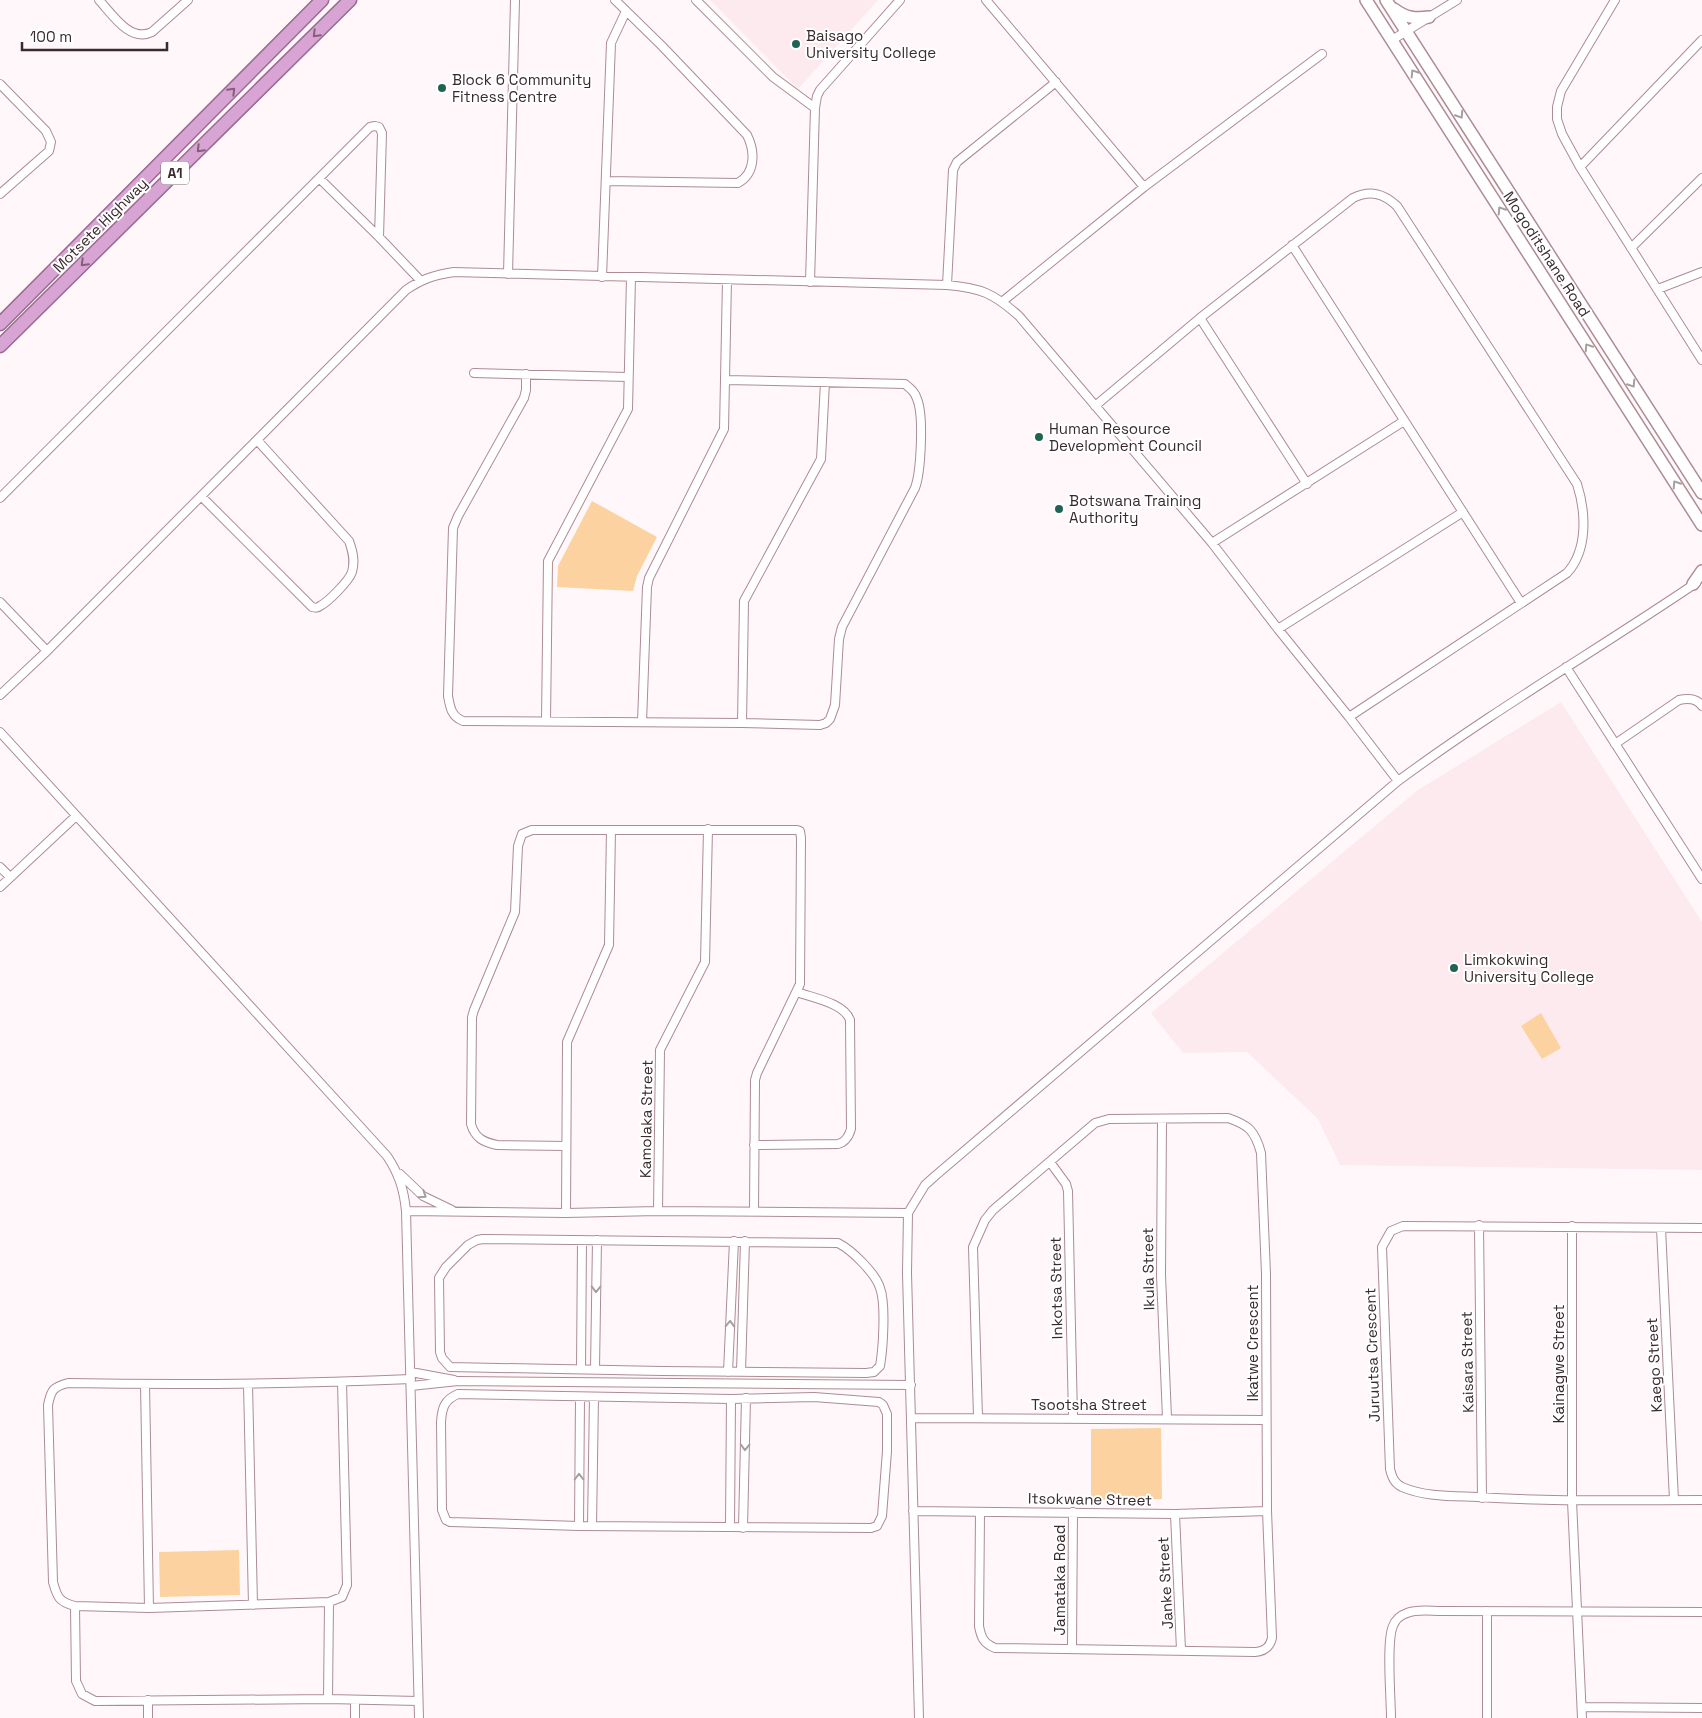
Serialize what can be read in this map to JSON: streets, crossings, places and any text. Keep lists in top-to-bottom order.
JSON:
{
  "streets": {
    "highway": ["A1", "Motsete Highway"],
    "main road": ["Mogoditshane Road"],
    "street": [
      "Kamolaka Street",
      "Ikula Street",
      "Inkotsa Street",
      "Ikatwe Crescent",
      "Juruutsa Crescent",
      "Kaisara Street",
      "Kainagwe Street",
      "Kaego Street",
      "Tsootsha Street",
      "Itsokwane Street",
      "Jamataka Road",
      "Janke Street"
    ]
  },
  "crossings": [
    ["Ikula Street", "Ikatwe Crescent"],
    ["Ikula Street", "Tsootsha Street"],
    ["Inkotsa Street", "Ikatwe Crescent"],
    ["Inkotsa Street", "Tsootsha Street"],
    ["Ikatwe Crescent", "Tsootsha Street"],
    ["Ikatwe Crescent", "Itsokwane Street"],
    ["Ikatwe Crescent", "Jamataka Road"],
    ["Ikatwe Crescent", "Janke Street"],
    ["Juruutsa Crescent", "Kaisara Street"],
    ["Juruutsa Crescent", "Kainagwe Street"],
    ["Juruutsa Crescent", "Kaego Street"],
    ["Itsokwane Street", "Jamataka Road"],
    ["Itsokwane Street", "Janke Street"]
  ],
  "places": [
    "Baisago University College",
    "Block 6 Community Fitness Centre",
    "Human Resource Development Council",
    "Botswana Training Authority",
    "Limkokwing University College"
  ],
  "scale_bar": "100 m"
}
